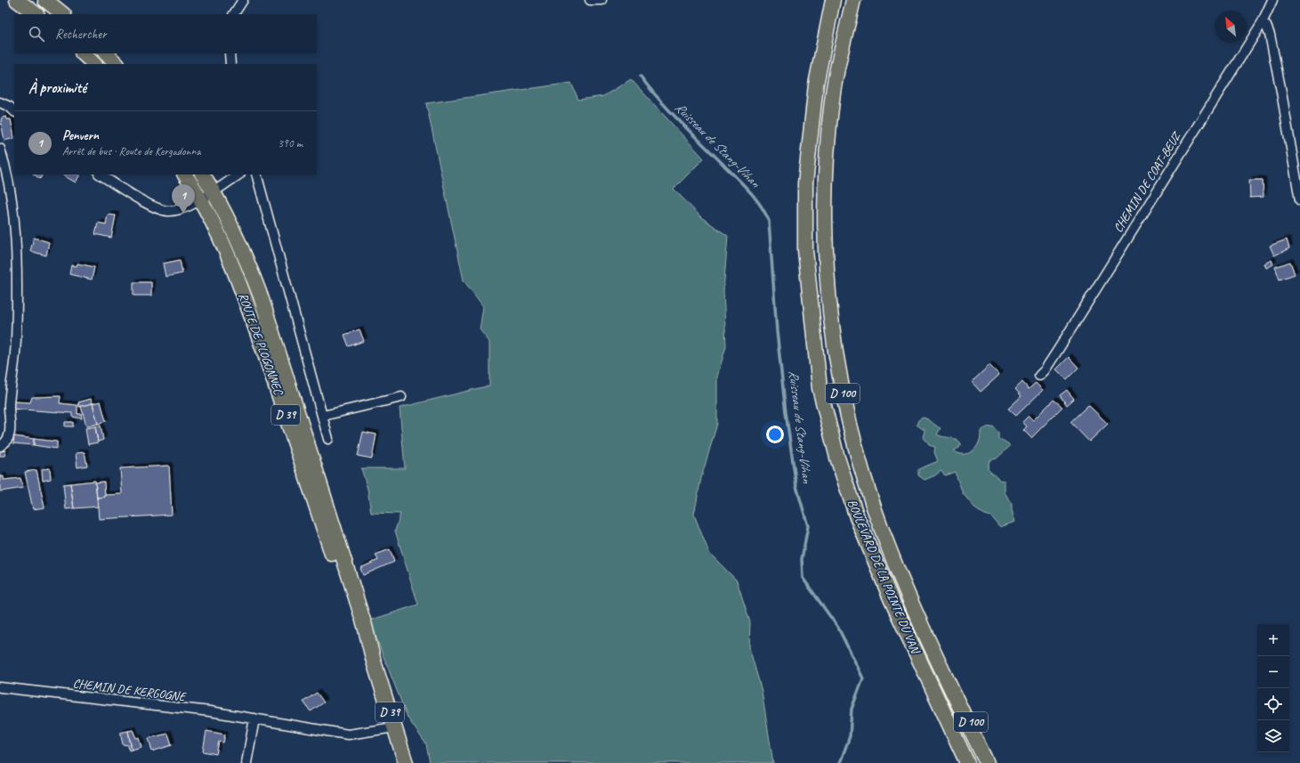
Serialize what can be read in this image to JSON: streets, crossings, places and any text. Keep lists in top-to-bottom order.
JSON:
{
  "streets": {
    "main road": [
      "ROUTE DE PLOGONNEC",
      "D 100",
      "D 39",
      "BOULEVARD DE LA POINTE DU VAN"
    ],
    "street": ["CHEMIN DE COAT-BEUZ", "CHEMIN DE KERGOGNE"]
  },
  "crossings": [
    ["ROUTE DE PLOGONNEC", "CHEMIN DE KERGOGNE"],
    ["D 100", "BOULEVARD DE LA POINTE DU VAN"]
  ],
  "water": ["Ruisseau de Stang-Vihan"],
  "north": "top left",
  "page": {
    "search": "Rechercher",
    "heading": "À proximité",
    "list": [
      {
        "mark": "1",
        "name": "Penvern",
        "note": "Arrêt de bus · Route de Kergadonna",
        "value": "390 m"
      }
    ],
    "pins": "1",
    "map_buttons": ["+", "−"]
  }
}
